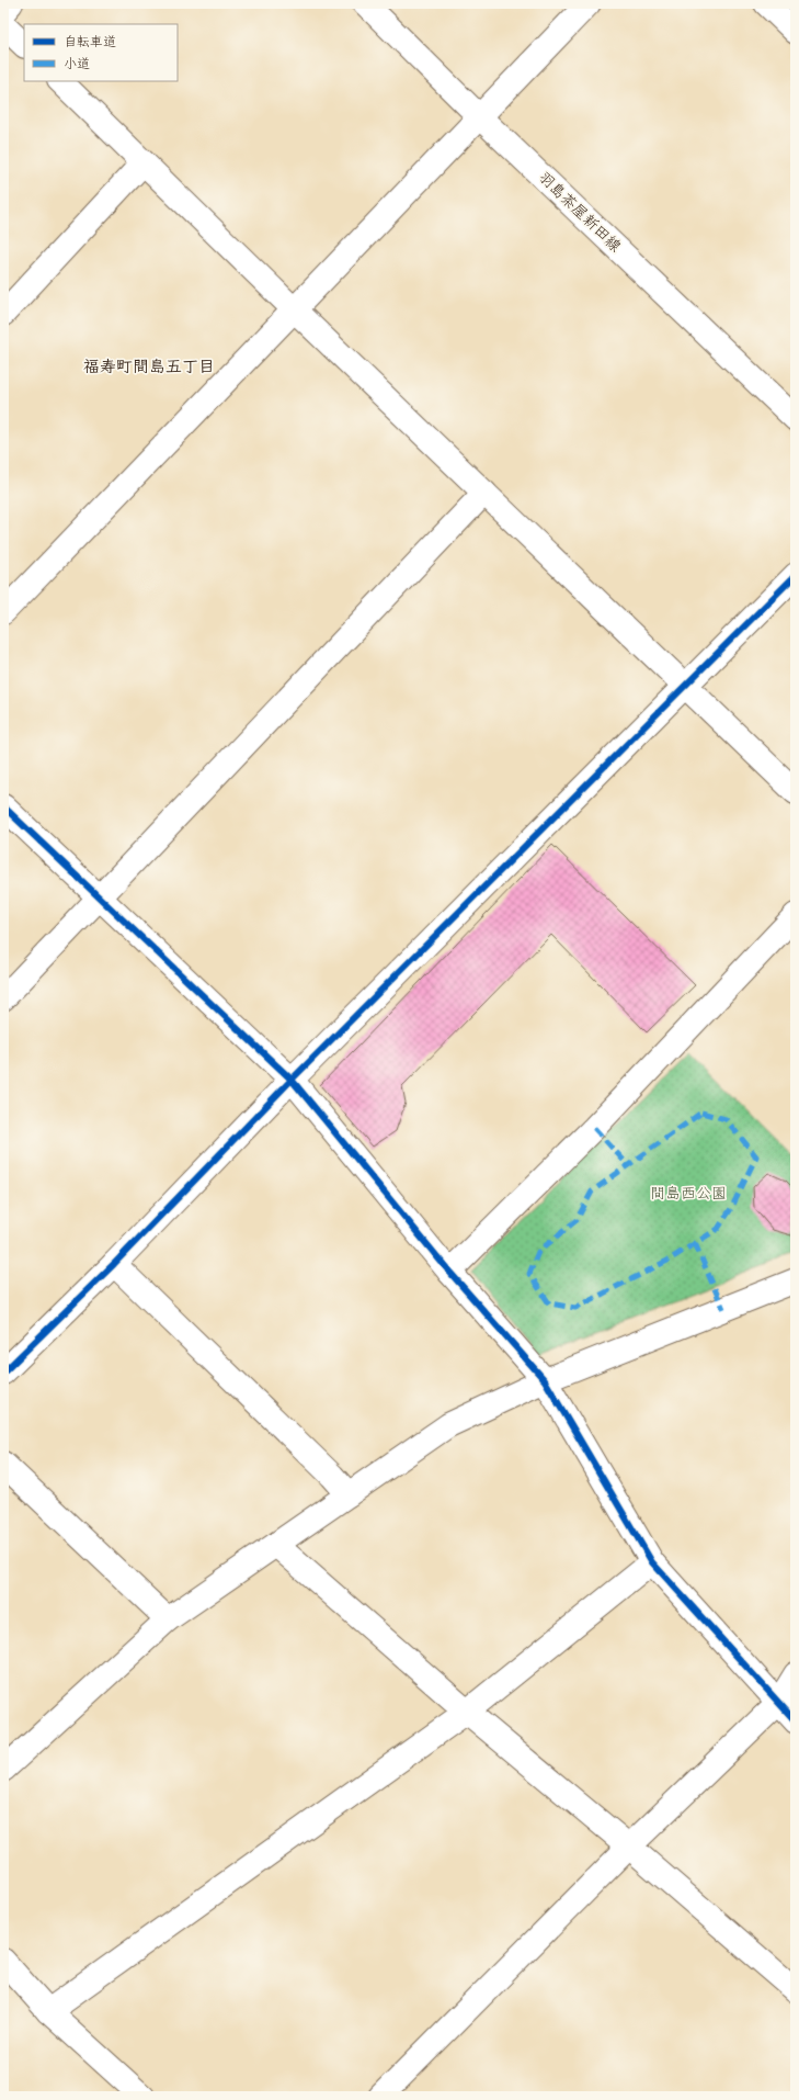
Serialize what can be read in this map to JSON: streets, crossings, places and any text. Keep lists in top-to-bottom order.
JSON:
{
  "streets": {
    "street": ["羽島茶屋新田線"]
  },
  "districts": ["福寿町間島五丁目"],
  "parks": ["間島西公園"],
  "legend": ["自転車道", "小道"]
}
